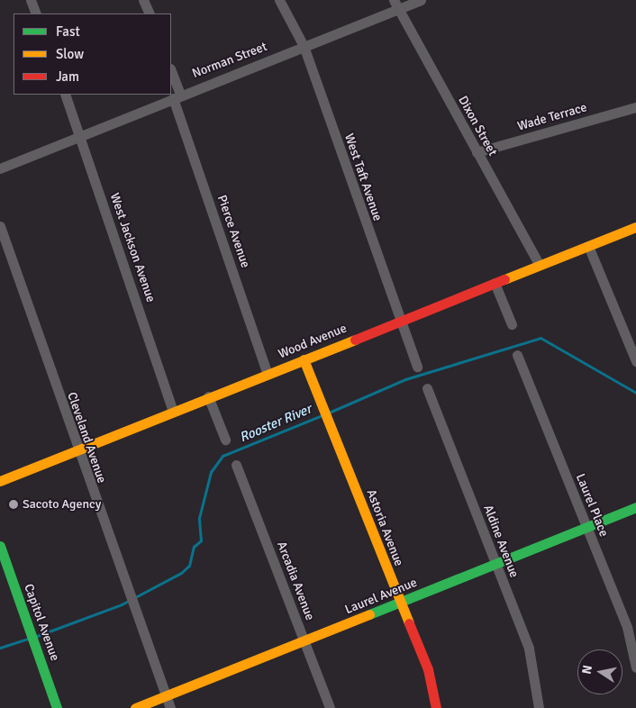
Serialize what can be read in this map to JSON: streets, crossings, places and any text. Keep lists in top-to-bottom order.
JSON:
{
  "streets": {
    "street": [
      "Norman Street",
      "Wade Terrace",
      "Dixon Street",
      "West Taft Avenue",
      "Pierce Avenue",
      "West Jackson Avenue",
      "Wood Avenue",
      "Cleveland Avenue",
      "Laurel Place",
      "Astoria Avenue",
      "Aldine Avenue",
      "Arcadia Avenue",
      "Laurel Avenue",
      "Capitol Avenue"
    ]
  },
  "crossings": [
    ["Norman Street", "Dixon Street"],
    ["Norman Street", "West Taft Avenue"],
    ["Norman Street", "Pierce Avenue"],
    ["Norman Street", "West Jackson Avenue"],
    ["Wade Terrace", "Dixon Street"],
    ["Dixon Street", "Wood Avenue"],
    ["West Taft Avenue", "Wood Avenue"],
    ["Pierce Avenue", "Wood Avenue"],
    ["West Jackson Avenue", "Wood Avenue"],
    ["Wood Avenue", "Cleveland Avenue"],
    ["Wood Avenue", "Astoria Avenue"],
    ["Cleveland Avenue", "Laurel Avenue"],
    ["Laurel Place", "Laurel Avenue"],
    ["Astoria Avenue", "Laurel Avenue"],
    ["Aldine Avenue", "Laurel Avenue"],
    ["Arcadia Avenue", "Laurel Avenue"]
  ],
  "water": ["Rooster River"],
  "places": ["Sacoto Agency"],
  "legend": ["Fast", "Slow", "Jam"],
  "north": "left"
}
